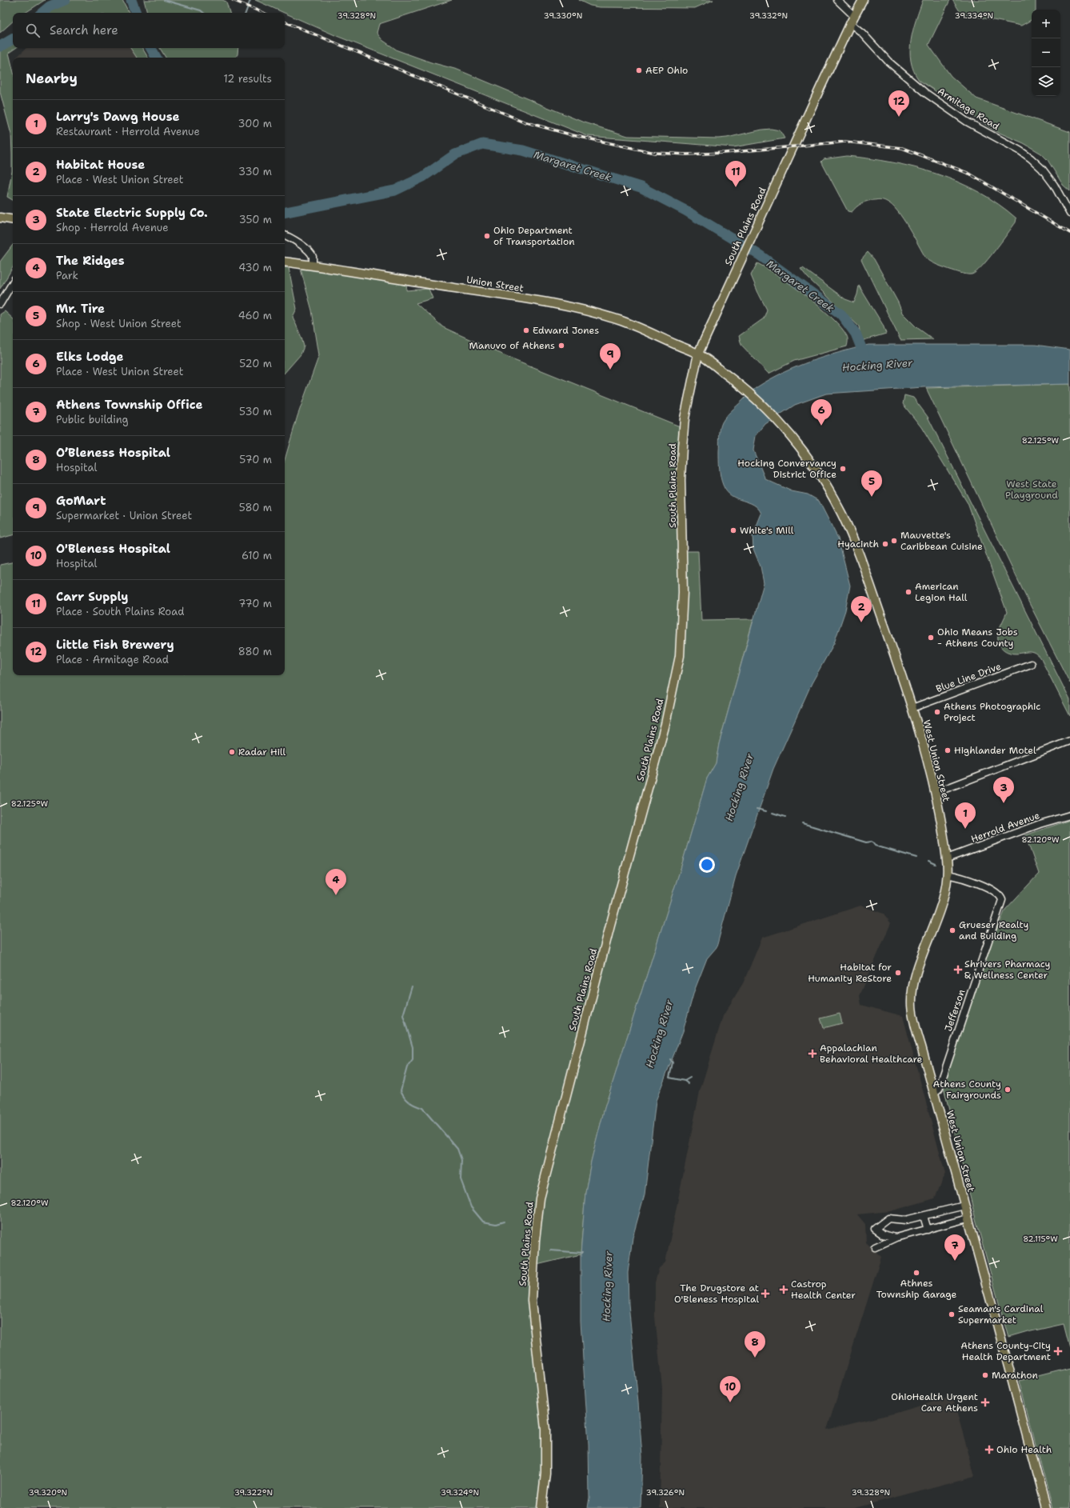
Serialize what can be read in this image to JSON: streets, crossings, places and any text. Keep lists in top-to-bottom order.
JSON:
{
  "streets": {
    "main road": ["South Plains Road", "Union Street", "West Union Street"],
    "street": [
      "Armitage Road",
      "Blue Line Drive",
      "Herrold Avenue",
      "Jefferson"
    ]
  },
  "crossings": [
    ["Armitage Road", "South Plains Road"],
    ["South Plains Road", "Union Street"],
    ["South Plains Road", "West Union Street"],
    ["Union Street", "West Union Street"],
    ["Blue Line Drive", "West Union Street"],
    ["West Union Street", "Herrold Avenue"],
    ["West Union Street", "Jefferson"]
  ],
  "water": ["Margaret Creek", "Hocking River"],
  "parks": ["West State Playground"],
  "places": {
    "other": [
      "AEP Ohio",
      "Ohio Department of Transportation",
      "Edward Jones",
      "Manuvo of Athens",
      "Hocking Convervancy District Office",
      "White's Mill",
      "Mauvette's Caribbean Cuisine",
      "Hyacinth",
      "American Legion Hall",
      "Ohio Means Jobs - Athens County",
      "Athens Photographic Project",
      "Highlander Motel",
      "Radar Hill",
      "Grueser Realty and Building",
      "Habitat for Humanity ReStore",
      "Athens County Fairgrounds",
      "Athnes Township Garage",
      "Seaman's Cardinal Supermarket",
      "Marathon"
    ],
    "health": [
      "Shrivers Pharmacy & Wellness Center",
      "Appalachian Behavioral Healthcare",
      "Castrop Health Center",
      "The Drugstore at O'Bleness Hospital",
      "Athens County-City Health Department",
      "OhioHealth Urgent Care Athens",
      "Ohio Health"
    ]
  },
  "page": {
    "map_buttons": ["+", "−"],
    "search": "Search here",
    "heading": ["Nearby", "12 results"],
    "pins": [
      "12",
      "11",
      "9",
      "6",
      "5",
      "2",
      "3",
      "1",
      "4",
      "7",
      "8",
      "10"
    ],
    "list": [
      {
        "mark": "1",
        "name": "Larry's Dawg House",
        "note": "Restaurant · Herrold Avenue",
        "value": "300 m"
      },
      {
        "mark": "2",
        "name": "Habitat House",
        "note": "Place · West Union Street",
        "value": "330 m"
      },
      {
        "mark": "3",
        "name": "State Electric Supply Co.",
        "note": "Shop · Herrold Avenue",
        "value": "350 m"
      },
      {
        "mark": "4",
        "name": "The Ridges",
        "note": "Park",
        "value": "430 m"
      },
      {
        "mark": "5",
        "name": "Mr. Tire",
        "note": "Shop · West Union Street",
        "value": "460 m"
      },
      {
        "mark": "6",
        "name": "Elks Lodge",
        "note": "Place · West Union Street",
        "value": "520 m"
      },
      {
        "mark": "7",
        "name": "Athens Township Office",
        "note": "Public building",
        "value": "530 m"
      },
      {
        "mark": "8",
        "name": "O’Bleness Hospital",
        "note": "Hospital",
        "value": "570 m"
      },
      {
        "mark": "9",
        "name": "GoMart",
        "note": "Supermarket · Union Street",
        "value": "580 m"
      },
      {
        "mark": "10",
        "name": "O'Bleness Hospital",
        "note": "Hospital",
        "value": "610 m"
      },
      {
        "mark": "11",
        "name": "Carr Supply",
        "note": "Place · South Plains Road",
        "value": "770 m"
      },
      {
        "mark": "12",
        "name": "Little Fish Brewery",
        "note": "Place · Armitage Road",
        "value": "880 m"
      }
    ]
  },
  "coordinates": [
    "39.328°N",
    "39.332°N",
    "39.330°N",
    "39.334°N",
    "82.125°W",
    "82.120°W",
    "82.115°W",
    "39.320°N",
    "39.322°N",
    "39.324°N",
    "39.326°N"
  ]
}
